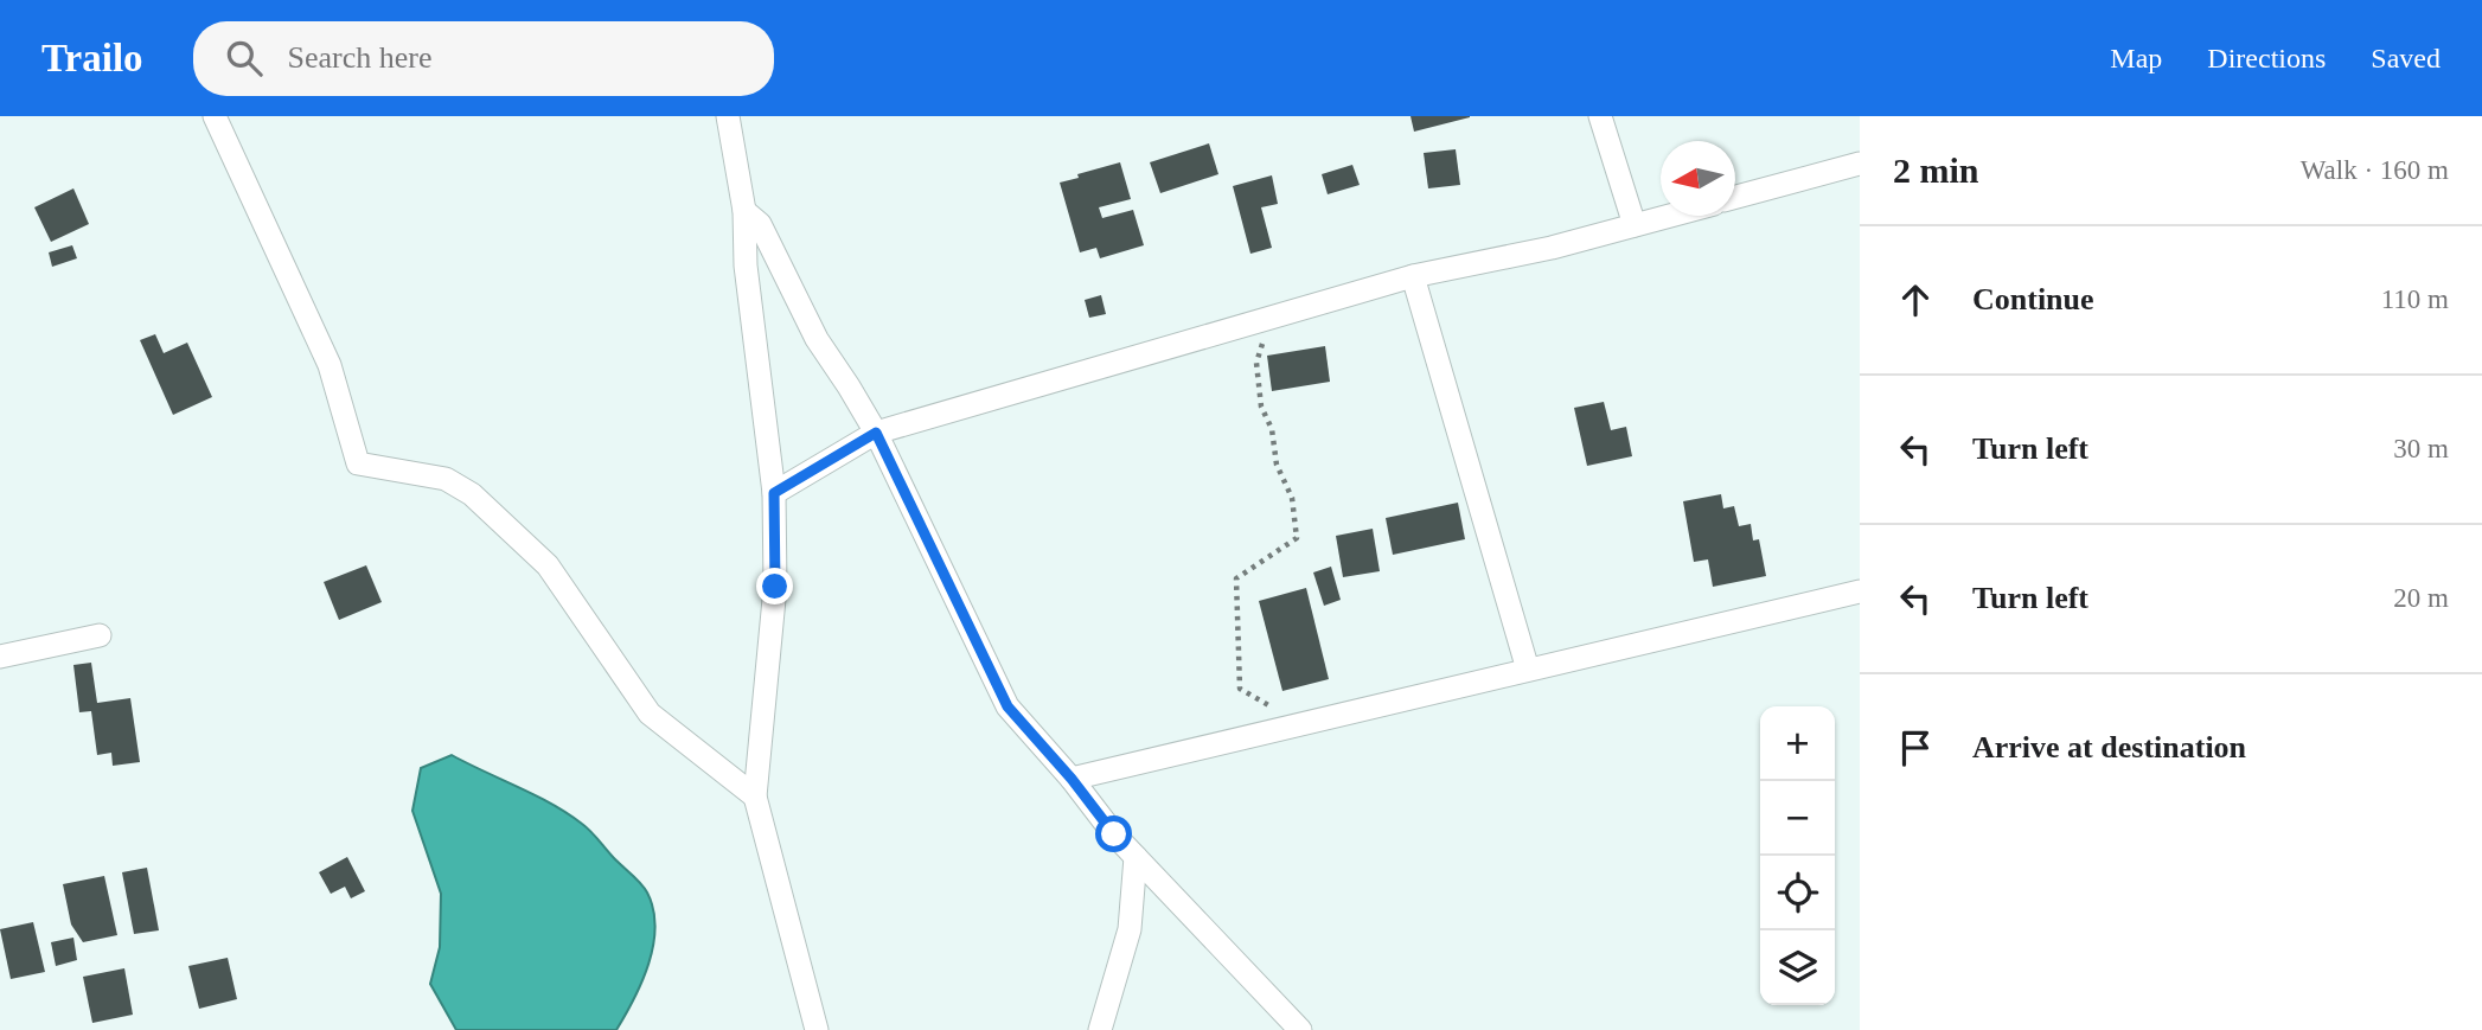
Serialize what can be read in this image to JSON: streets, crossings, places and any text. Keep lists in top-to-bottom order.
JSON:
{
  "north": "left",
  "page": {
    "header": "Trailo",
    "search": "Search here",
    "nav": ["Map", "Directions", "Saved"],
    "heading": ["2 min", "Walk · 160 m"],
    "list": [
      ["Continue", "110 m"],
      ["Turn left", "30 m"],
      ["Turn left", "20 m"],
      "Arrive at destination"
    ],
    "map_buttons": ["+", "−"]
  }
}
